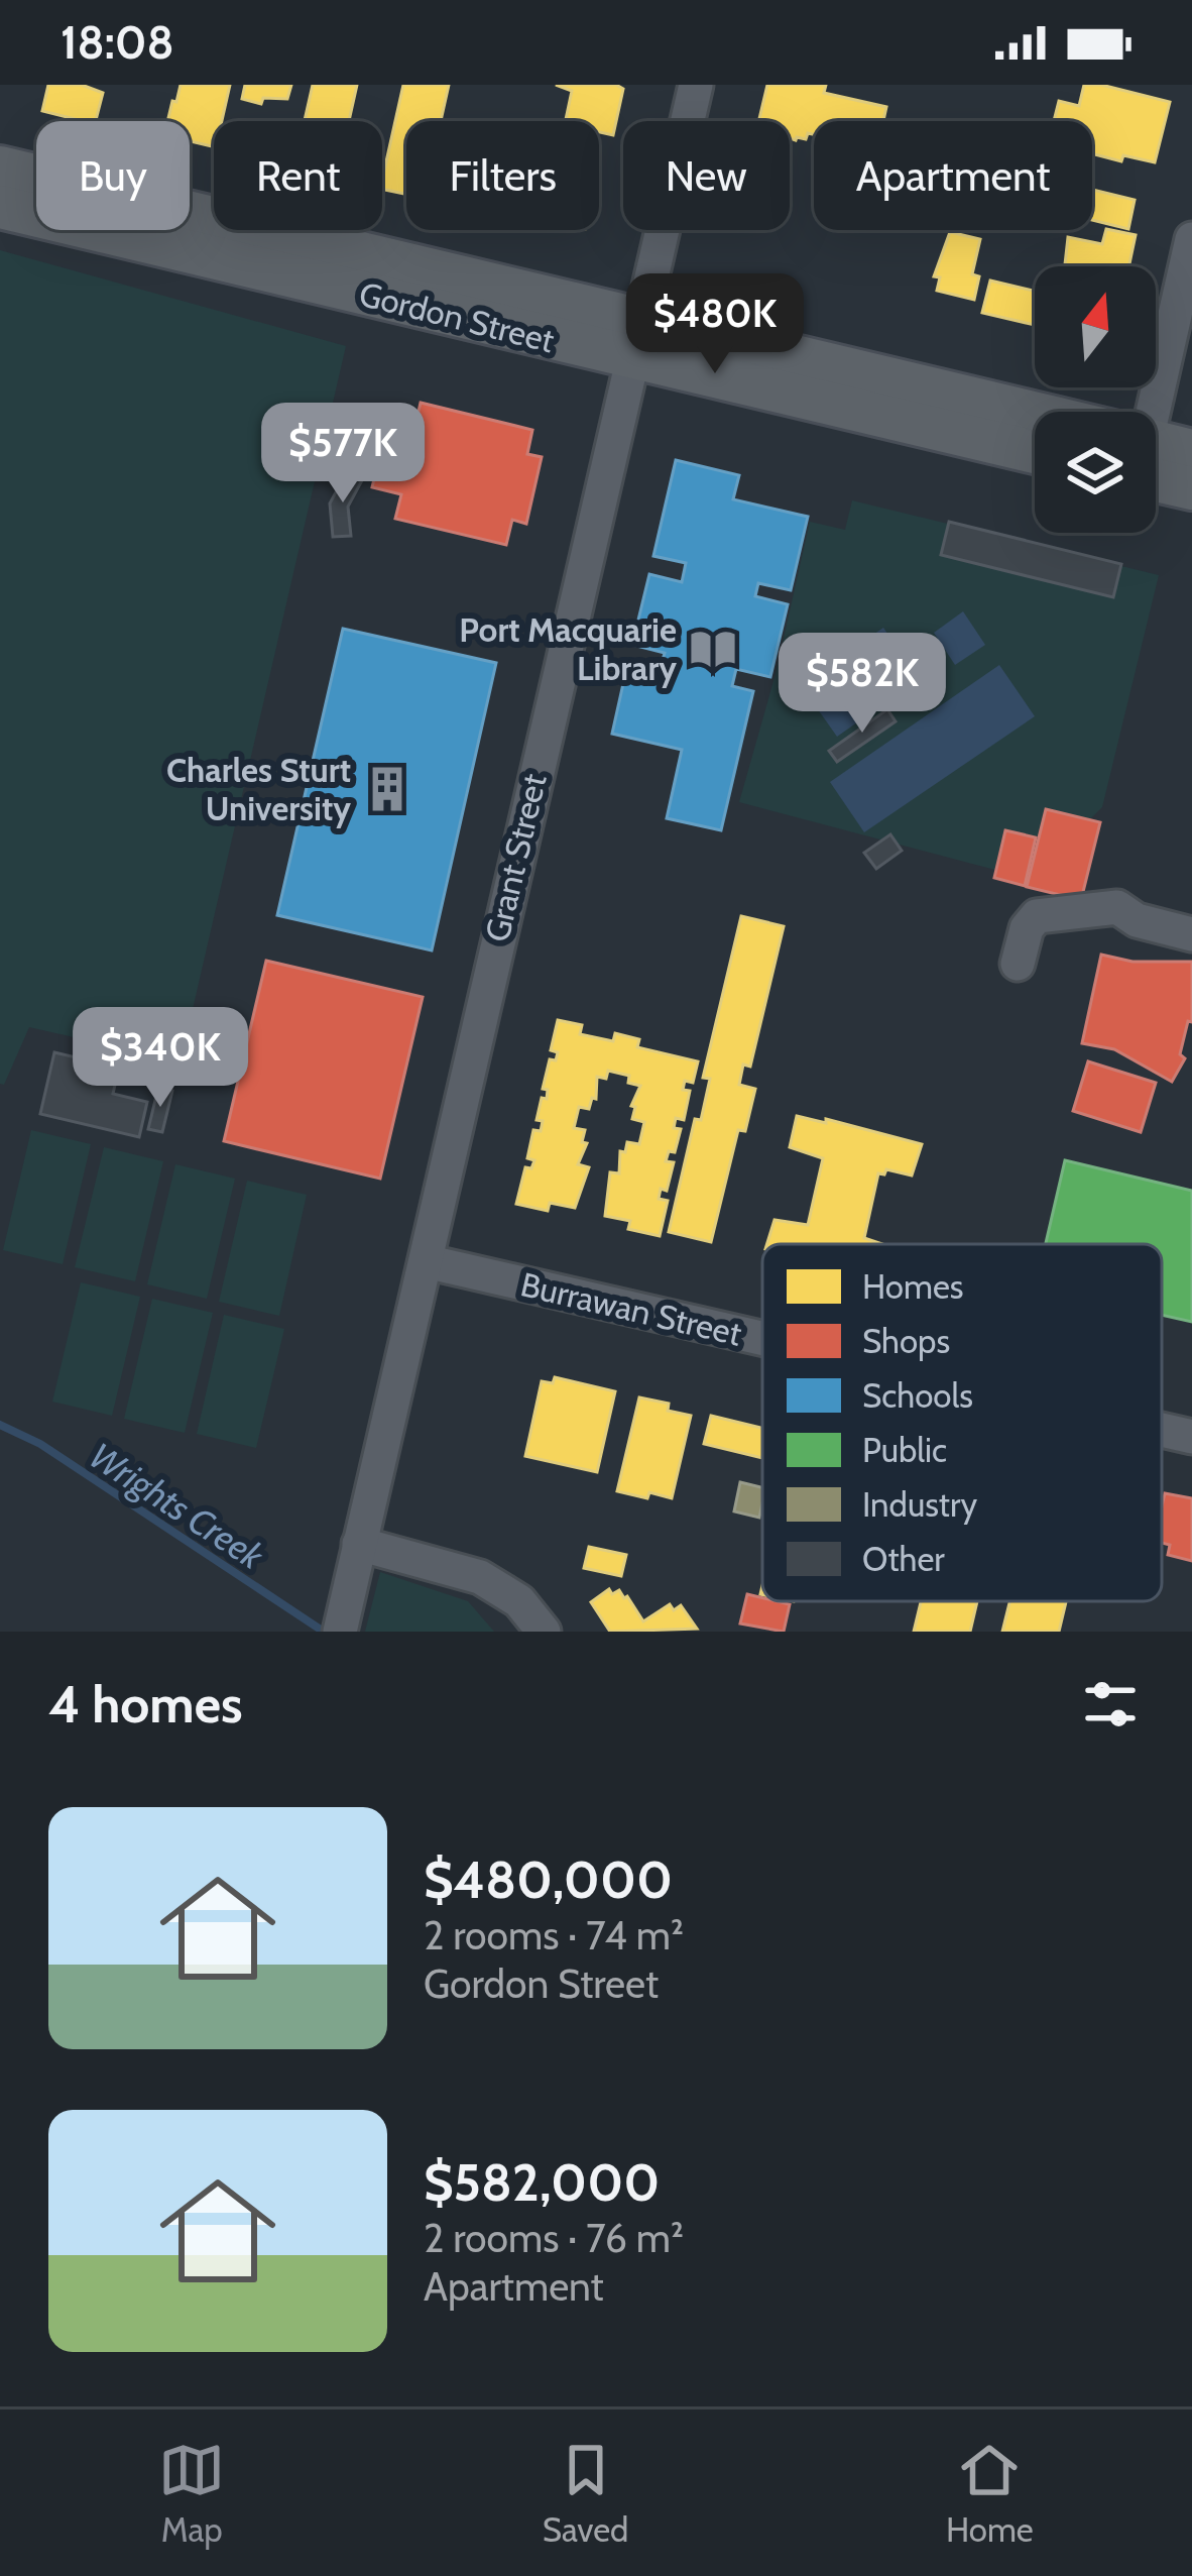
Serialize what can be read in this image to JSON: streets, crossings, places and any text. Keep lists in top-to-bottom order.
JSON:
{
  "streets": {
    "main road": ["Gordon Street"],
    "street": ["Grant Street", "Burrawan Street"]
  },
  "crossings": [
    ["Gordon Street", "Grant Street"],
    ["Grant Street", "Burrawan Street"]
  ],
  "water": ["Wrights Creek"],
  "places": {
    "library": ["Port Macquarie Library"],
    "building": ["Charles Sturt University"]
  },
  "legend": [
    "Homes",
    "Shops",
    "Schools",
    "Public",
    "Industry",
    "Other"
  ],
  "north": "top",
  "page": {
    "status": "18:08",
    "chip": [
      "Buy",
      "Rent",
      "Filters",
      "New",
      "Apartment"
    ],
    "price": [
      "$480K",
      "$577K",
      "$582K",
      "$340K"
    ],
    "heading": "4 homes",
    "list": [
      {
        "name": "$480,000",
        "note": "2 rooms · 74 m² · Gordon Street"
      },
      {
        "name": "$582,000",
        "note": "2 rooms · 76 m² · Apartment"
      }
    ],
    "tabs": ["Map", "Saved", "Home"]
  }
}
